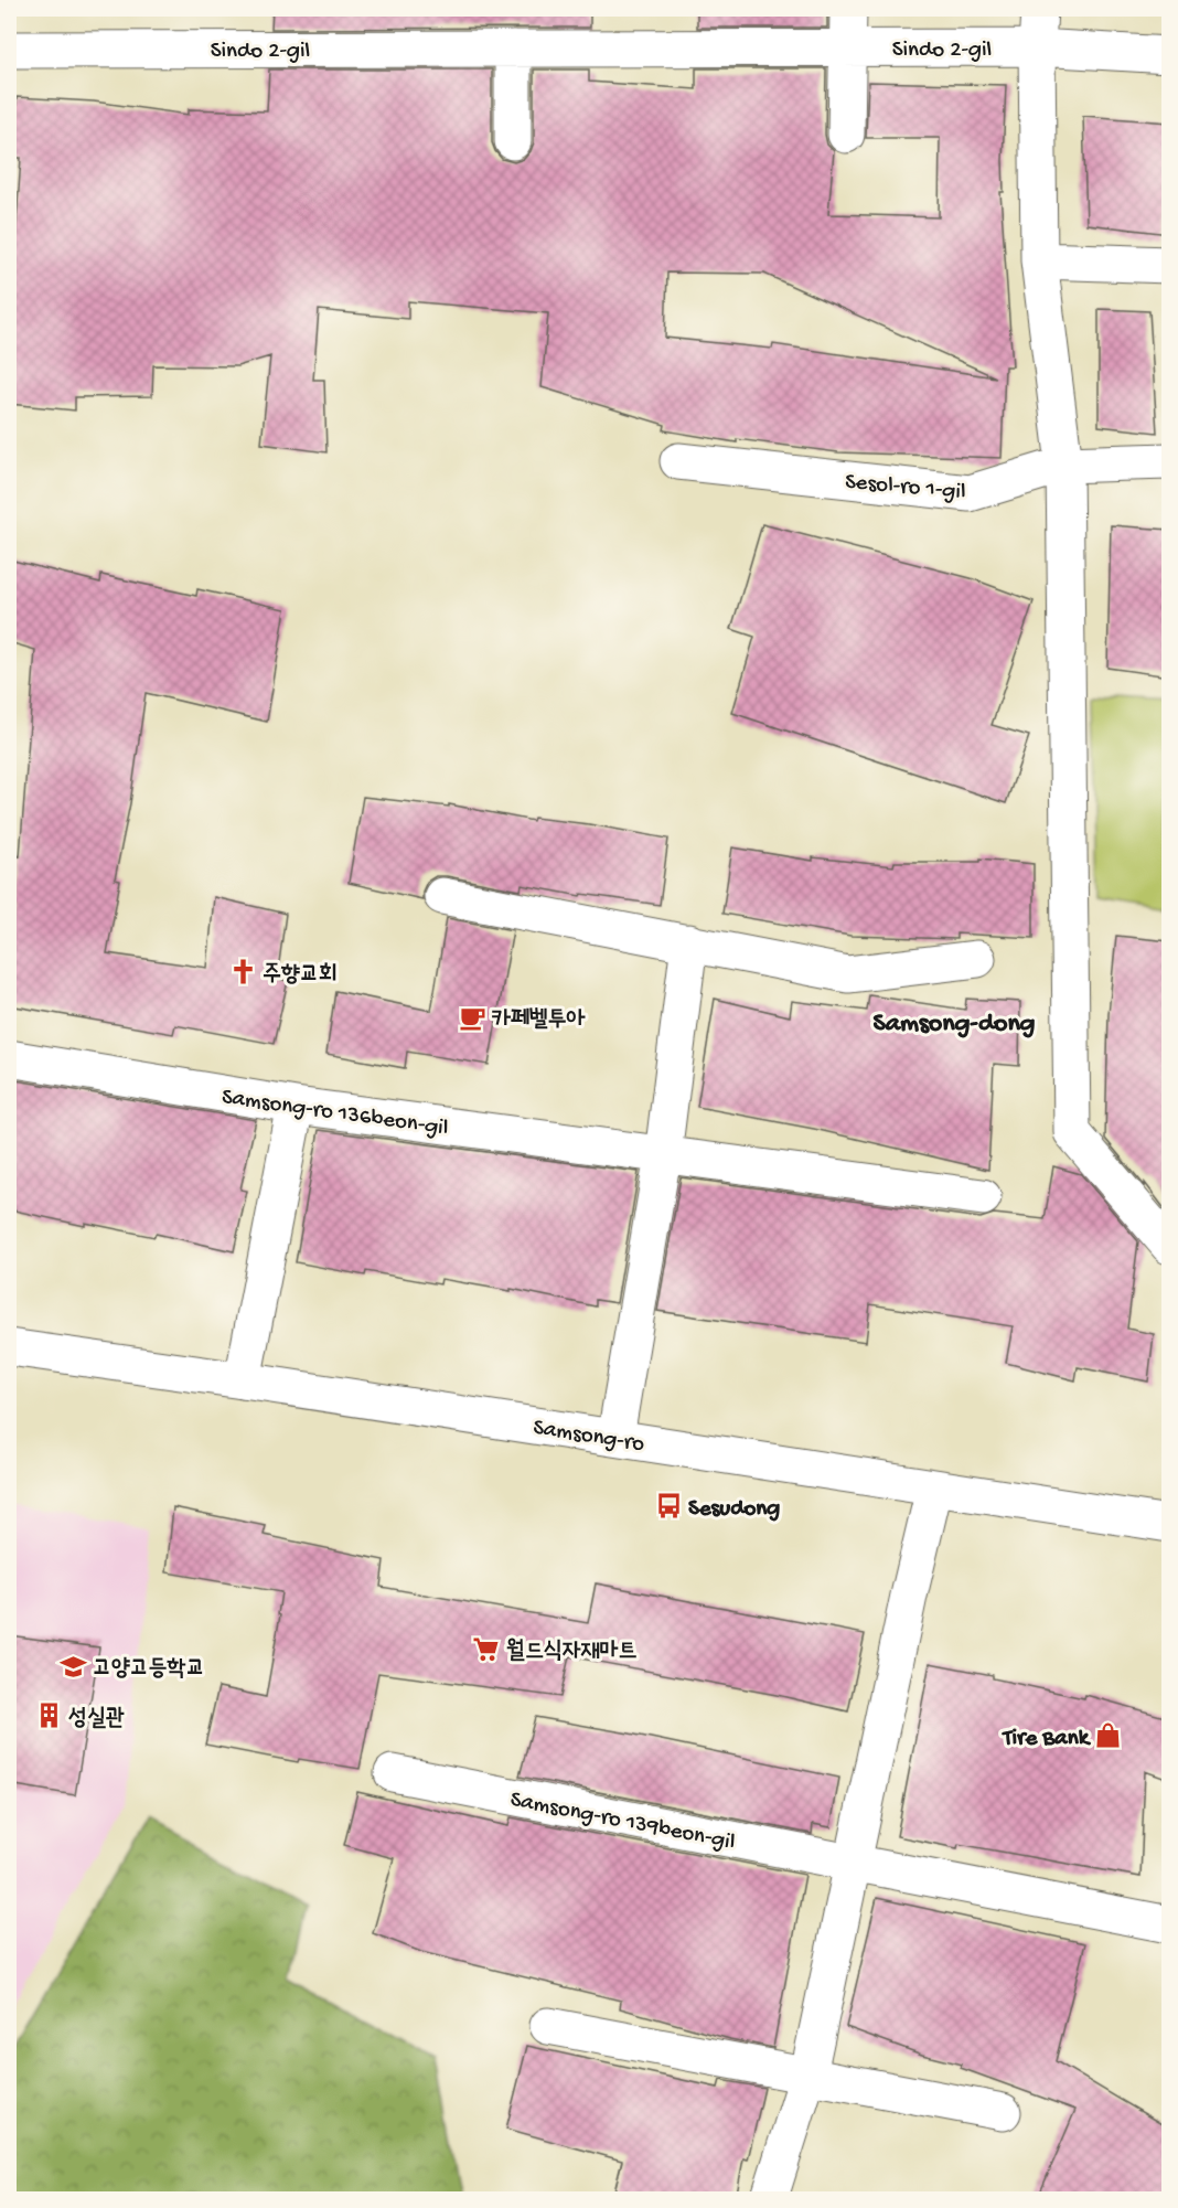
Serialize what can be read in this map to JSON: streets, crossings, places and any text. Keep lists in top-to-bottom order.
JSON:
{
  "streets": {
    "street": [
      "Sindo 2-gil",
      "Sesol-ro 1-gil",
      "Samsong-ro 136beon-gil",
      "Samsong-ro",
      "Samsong-ro 139beon-gil"
    ]
  },
  "districts": ["Samsong-dong"],
  "places": {
    "church": ["주향교회"],
    "cafe": ["카페벨투아"],
    "bus stop": ["Sesudong"],
    "supermarket": ["월드식자재마트"],
    "school or university": ["고양고등학교"],
    "building": ["성실관"],
    "shop": ["Tire Bank"]
  }
}
